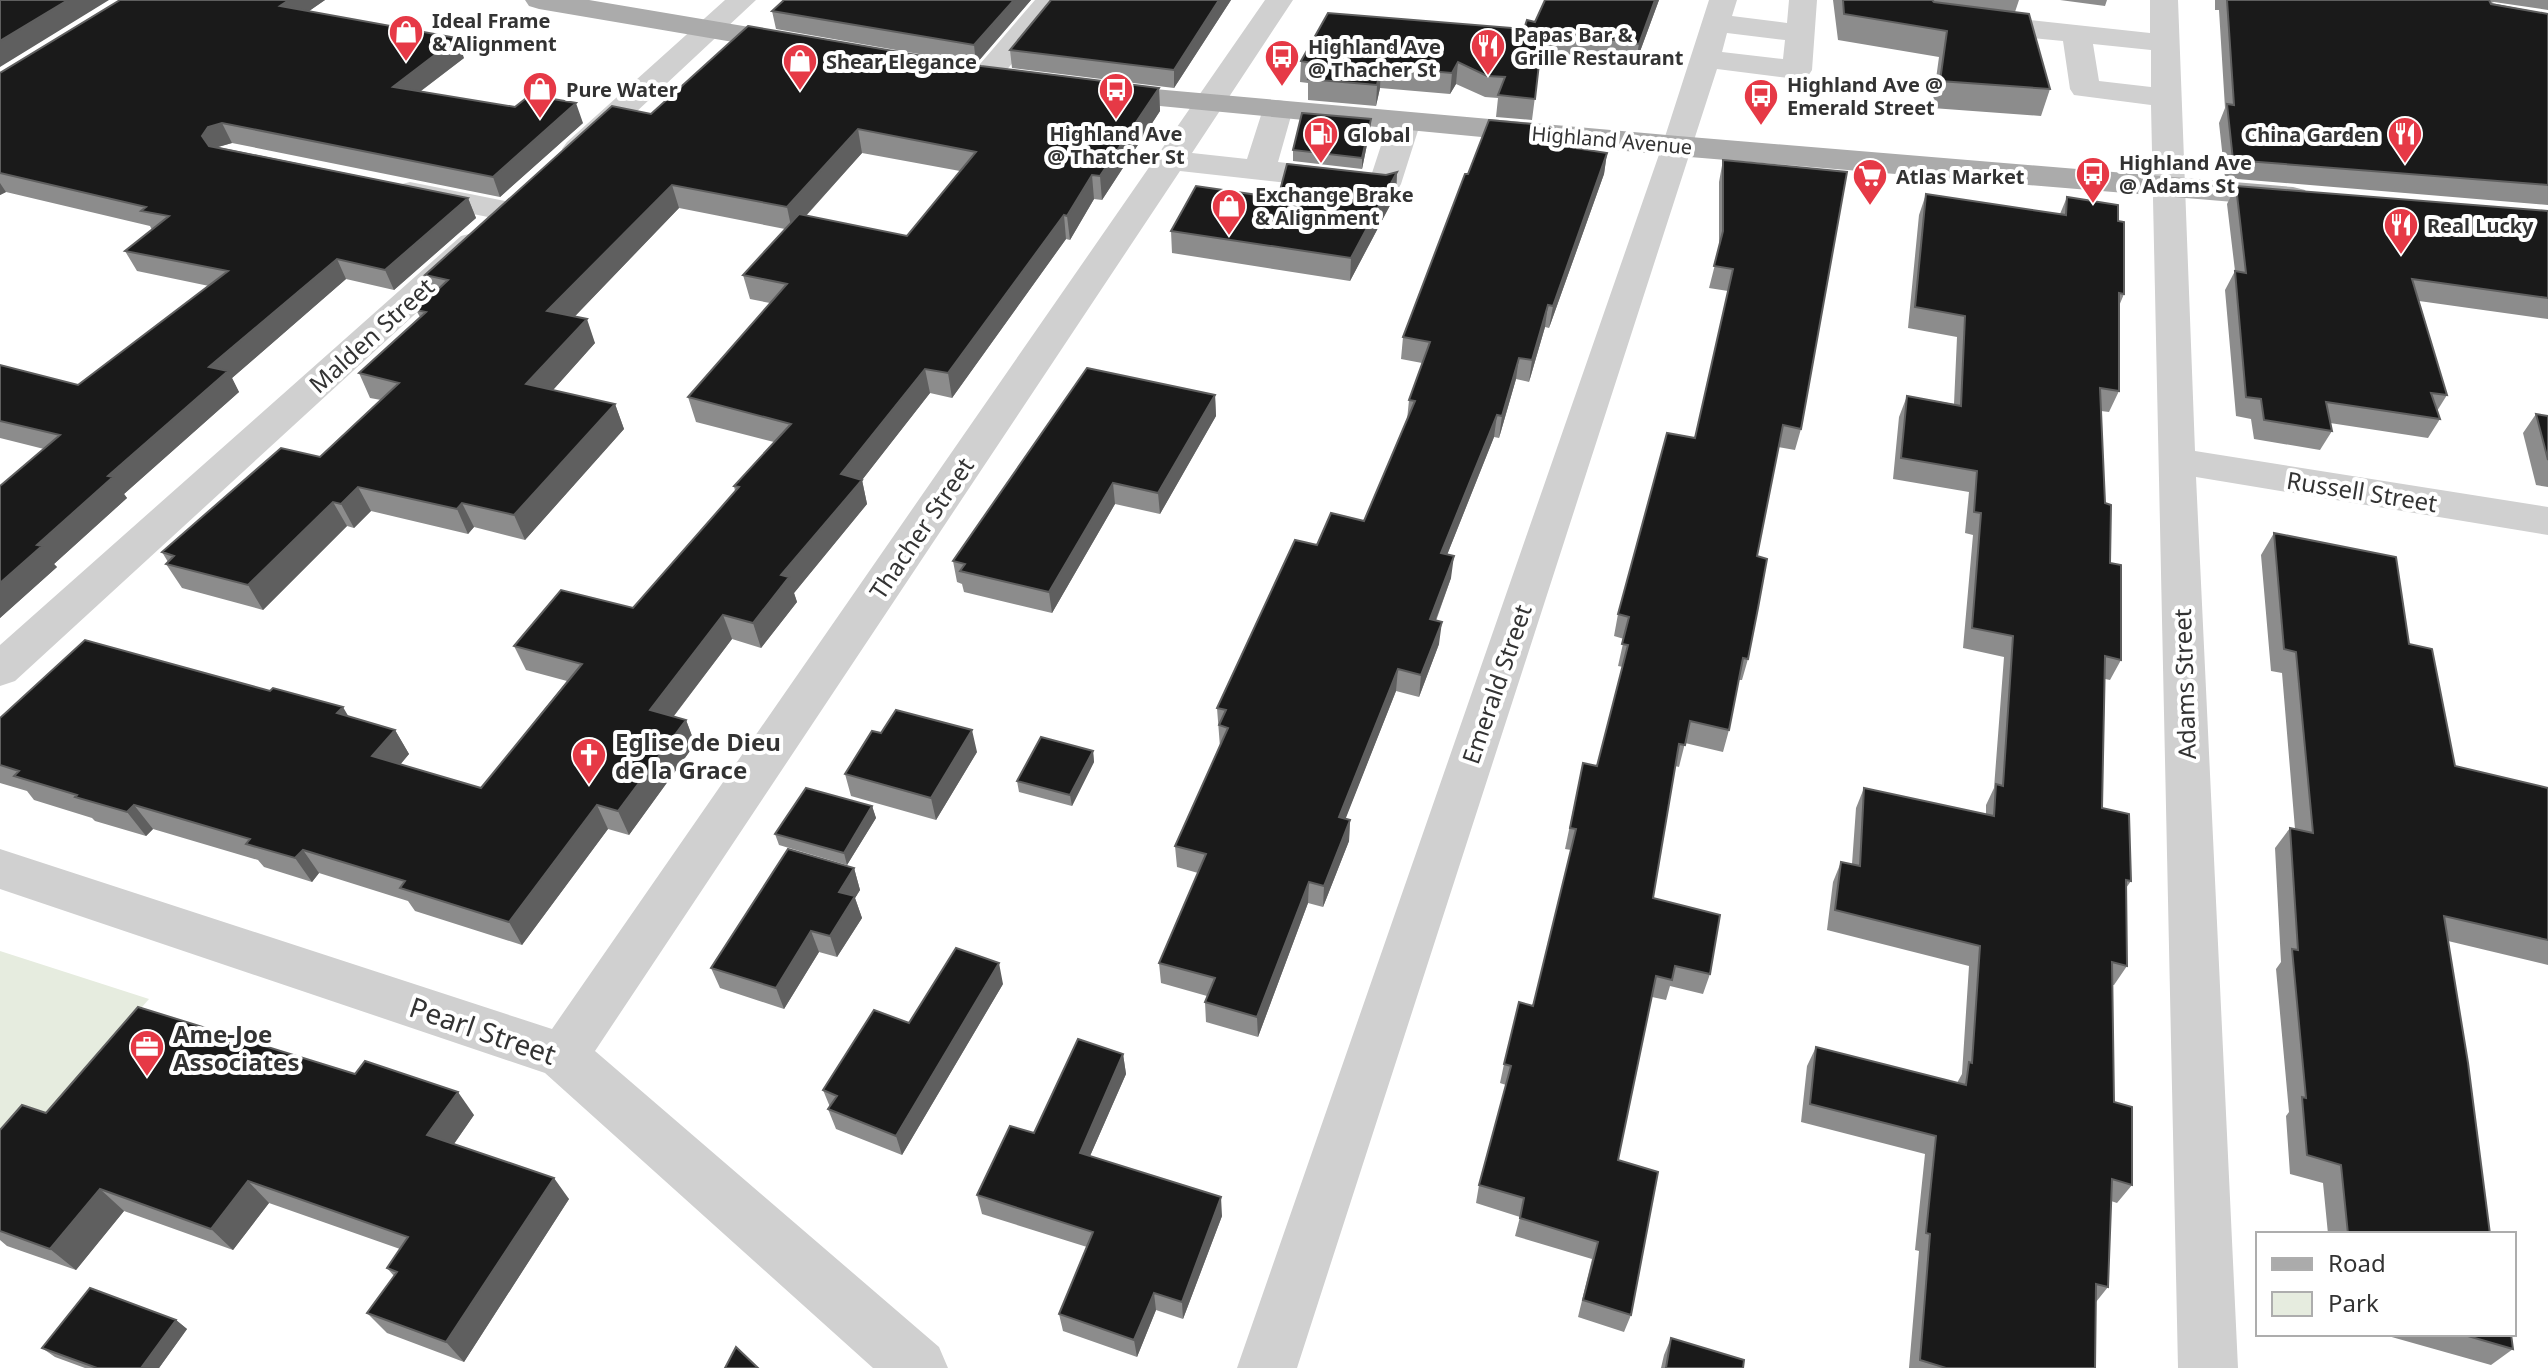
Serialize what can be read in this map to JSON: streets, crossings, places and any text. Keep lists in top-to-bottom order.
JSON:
{
  "streets": {
    "main road": ["Highland Avenue"],
    "street": [
      "Malden Street",
      "Russell Street",
      "Thacher Street",
      "Emerald Street",
      "Adams Street",
      "Pearl Street"
    ]
  },
  "crossings": [
    ["Highland Avenue", "Thacher Street"],
    ["Highland Avenue", "Emerald Street"],
    ["Highland Avenue", "Adams Street"],
    ["Russell Street", "Adams Street"],
    ["Thacher Street", "Pearl Street"]
  ],
  "places": {
    "shop": [
      "Ideal Frame & Alignment",
      "Shear Elegance",
      "Pure Water",
      "Exchange Brake & Alignment"
    ],
    "restaurant": ["Papas Bar & Grille Restaurant", "China Garden", "Real Lucky"],
    "bus stop": [
      "Highland Ave @ Thacher St",
      "Highland Ave @ Thatcher St",
      "Highland Ave @ Emerald Street",
      "Highland Ave @ Adams St"
    ],
    "fuel station": ["Global"],
    "supermarket": ["Atlas Market"],
    "church": ["Eglise de Dieu de la Grace"],
    "office": ["Ame-Joe Associates"]
  },
  "legend": ["Road", "Park"]
}
